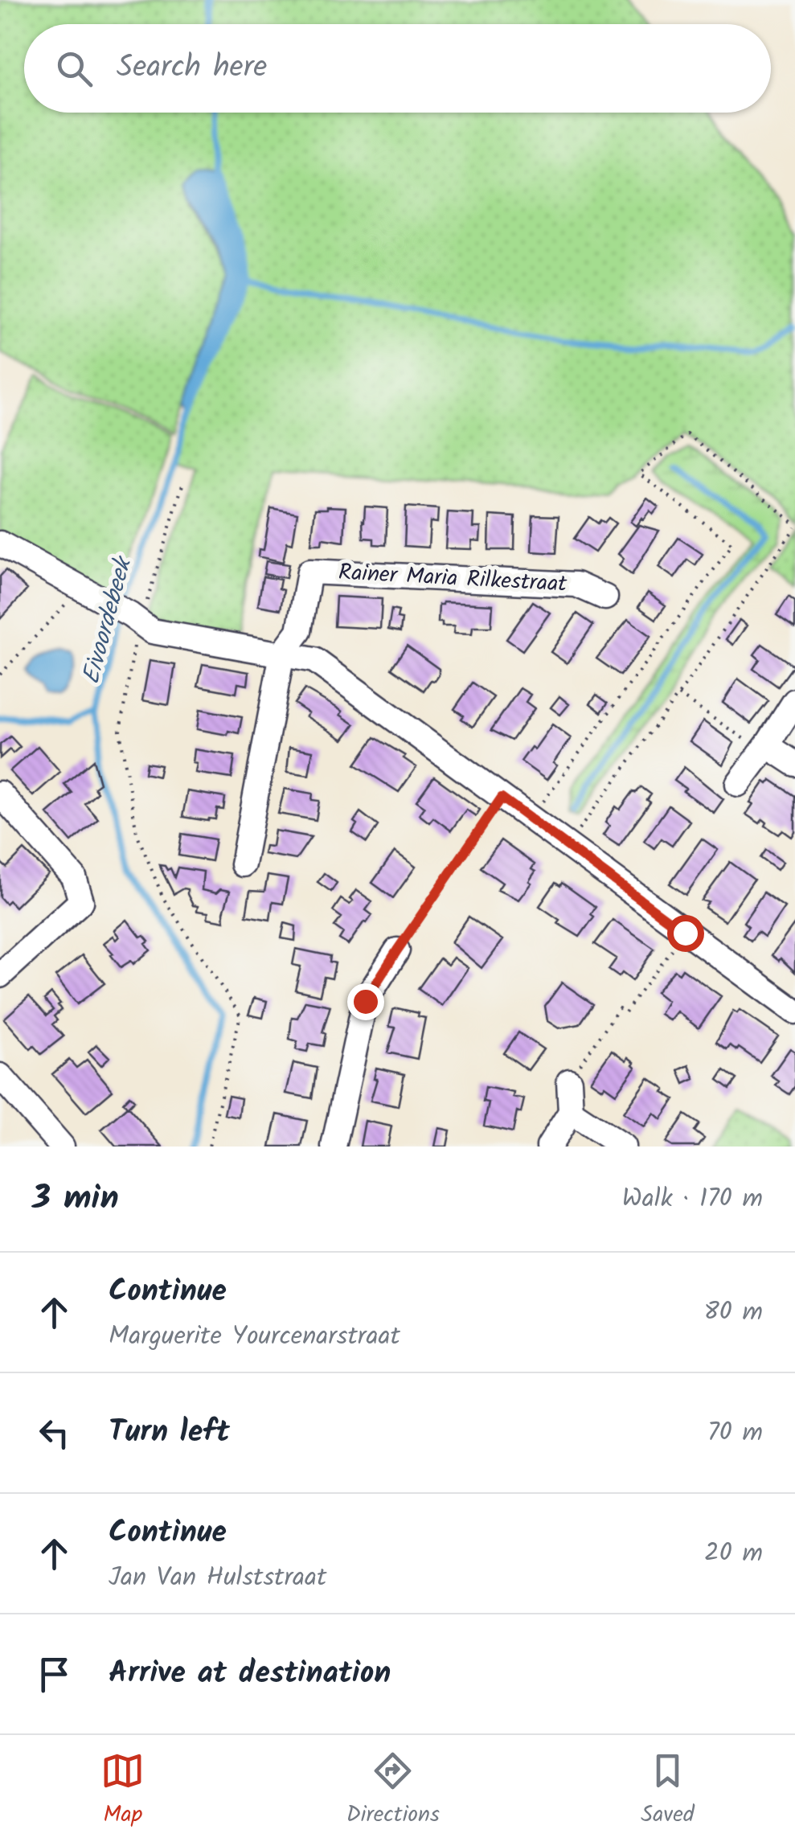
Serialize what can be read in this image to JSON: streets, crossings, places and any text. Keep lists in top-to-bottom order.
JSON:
{
  "streets": {
    "street": ["Rainer Maria Rilkestraat"]
  },
  "water": ["Eivoordebeek"],
  "page": {
    "search": "Search here",
    "heading": ["3 min", "Walk · 170 m"],
    "list": [
      ["Continue", "Marguerite Yourcenarstraat", "80 m"],
      ["Turn left", "70 m"],
      ["Continue", "Jan Van Hulststraat", "20 m"],
      "Arrive at destination"
    ],
    "nav": ["Map", "Directions", "Saved"]
  }
}
